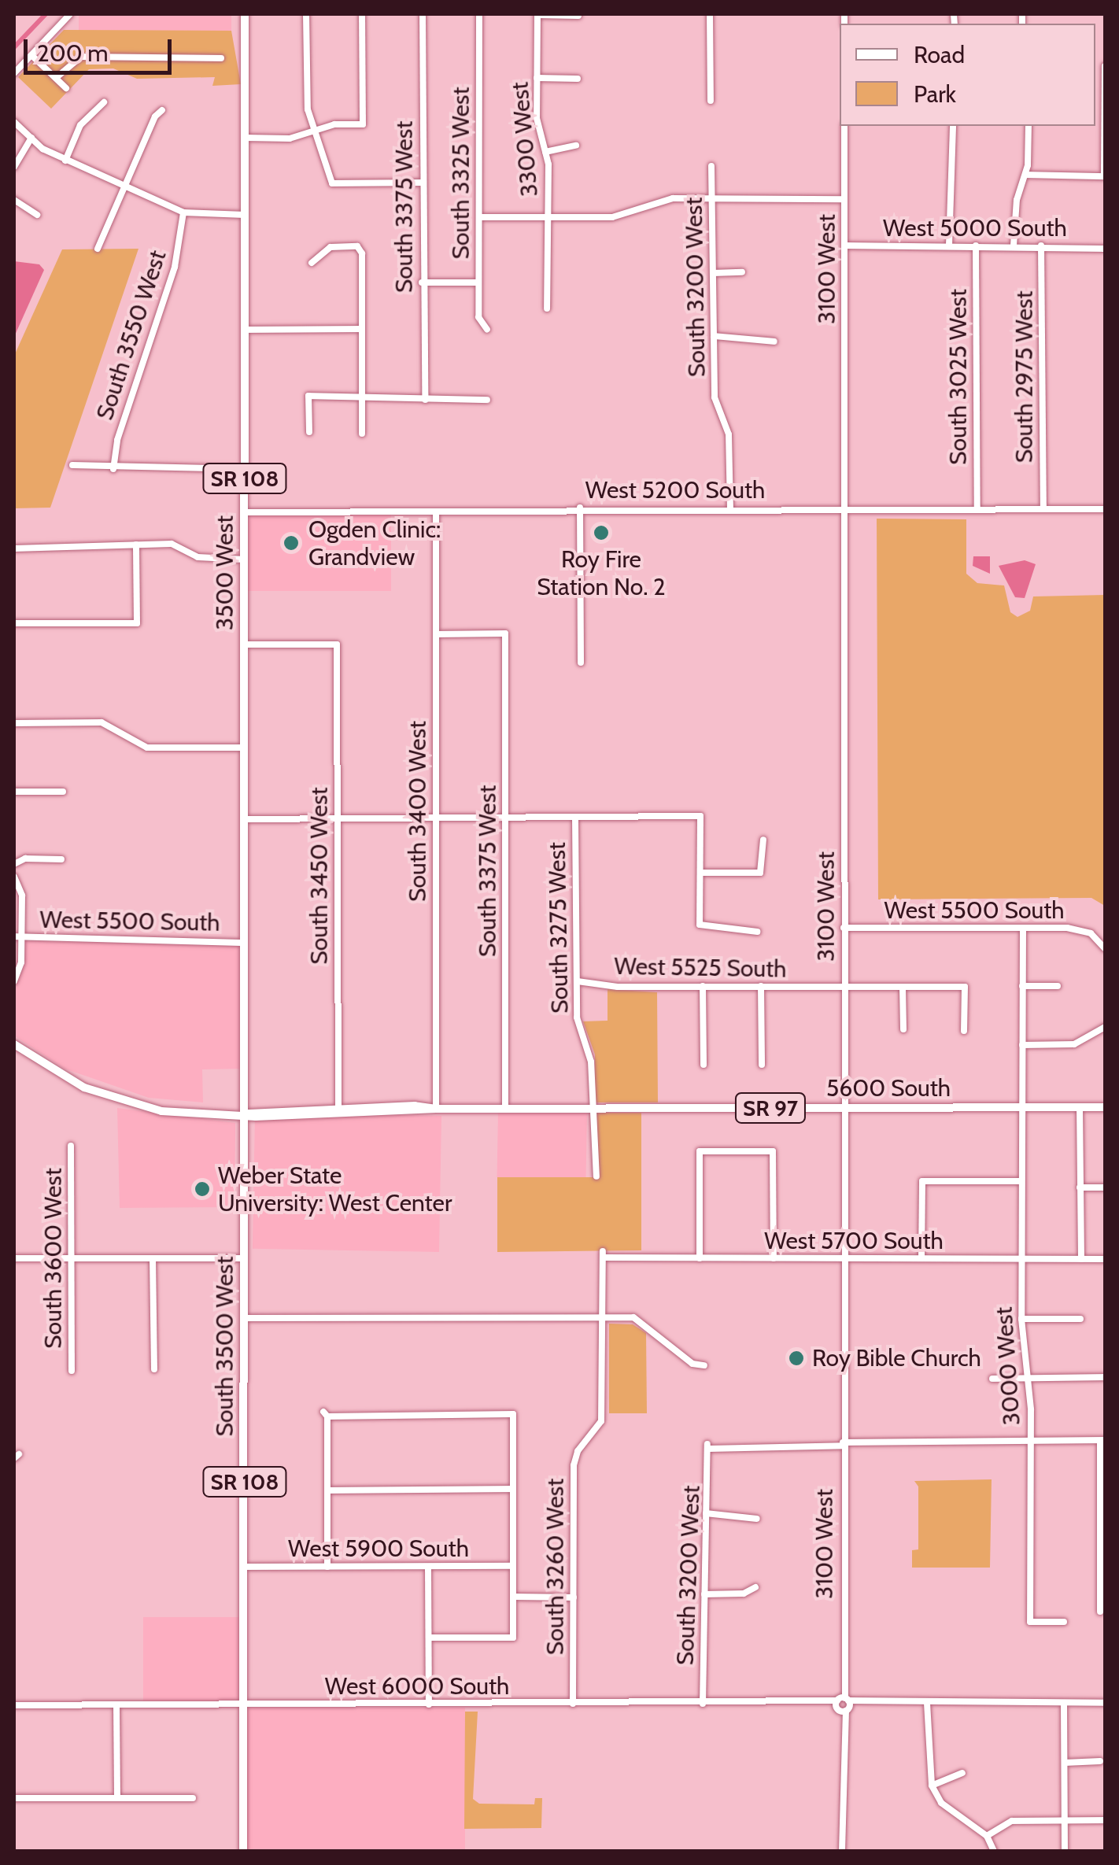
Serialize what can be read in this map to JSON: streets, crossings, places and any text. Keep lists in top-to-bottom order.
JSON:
{
  "streets": {
    "main road": [
      "SR 108",
      "3500 West",
      "5600 South",
      "SR 97",
      "South 3500 West"
    ],
    "street": [
      "3300 West",
      "South 3325 West",
      "South 3375 West",
      "West 5000 South",
      "3100 West",
      "South 3200 West",
      "South 3550 West",
      "South 3025 West",
      "South 2975 West",
      "West 5200 South",
      "South 3400 West",
      "South 3450 West",
      "West 5500 South",
      "South 3275 West",
      "West 5525 South",
      "West 5700 South",
      "South 3600 West",
      "3000 West",
      "West 5900 South",
      "South 3260 West",
      "West 6000 South"
    ]
  },
  "crossings": [
    ["South 3375 West", "South 3400 West"],
    ["South 3375 West", "5600 South"],
    ["West 5000 South", "3100 West"],
    ["West 5000 South", "South 3025 West"],
    ["West 5000 South", "South 2975 West"],
    ["3100 West", "South 3200 West"],
    ["3100 West", "West 5200 South"],
    ["3100 West", "West 5500 South"],
    ["3100 West", "West 5525 South"],
    ["3100 West", "5600 South"],
    ["3100 West", "West 5700 South"],
    ["3100 West", "West 6000 South"],
    ["South 3200 West", "West 5200 South"],
    ["South 3200 West", "West 6000 South"],
    ["South 3025 West", "West 5200 South"],
    ["South 2975 West", "West 5200 South"],
    ["West 5200 South", "3500 West"],
    ["West 5200 South", "South 3400 West"],
    ["3500 West", "West 5500 South"],
    ["3500 West", "South 3500 West"],
    ["South 3400 West", "5600 South"],
    ["South 3450 West", "5600 South"],
    ["West 5500 South", "South 3500 West"],
    ["West 5500 South", "3000 West"],
    ["South 3275 West", "West 5525 South"],
    ["South 3275 West", "5600 South"],
    ["5600 South", "SR 97"],
    ["5600 South", "South 3500 West"],
    ["5600 South", "3000 West"],
    ["SR 97", "South 3500 West"],
    ["West 5700 South", "3000 West"],
    ["West 5700 South", "South 3260 West"],
    ["South 3500 West", "West 5900 South"],
    ["South 3500 West", "West 6000 South"],
    ["South 3260 West", "West 6000 South"]
  ],
  "places": [
    "Roy Fire Station No. 2",
    "Ogden Clinic: Grandview",
    "Weber State University: West Center",
    "Roy Bible Church"
  ],
  "legend": ["Road", "Park"],
  "scale_bar": "200 m"
}
